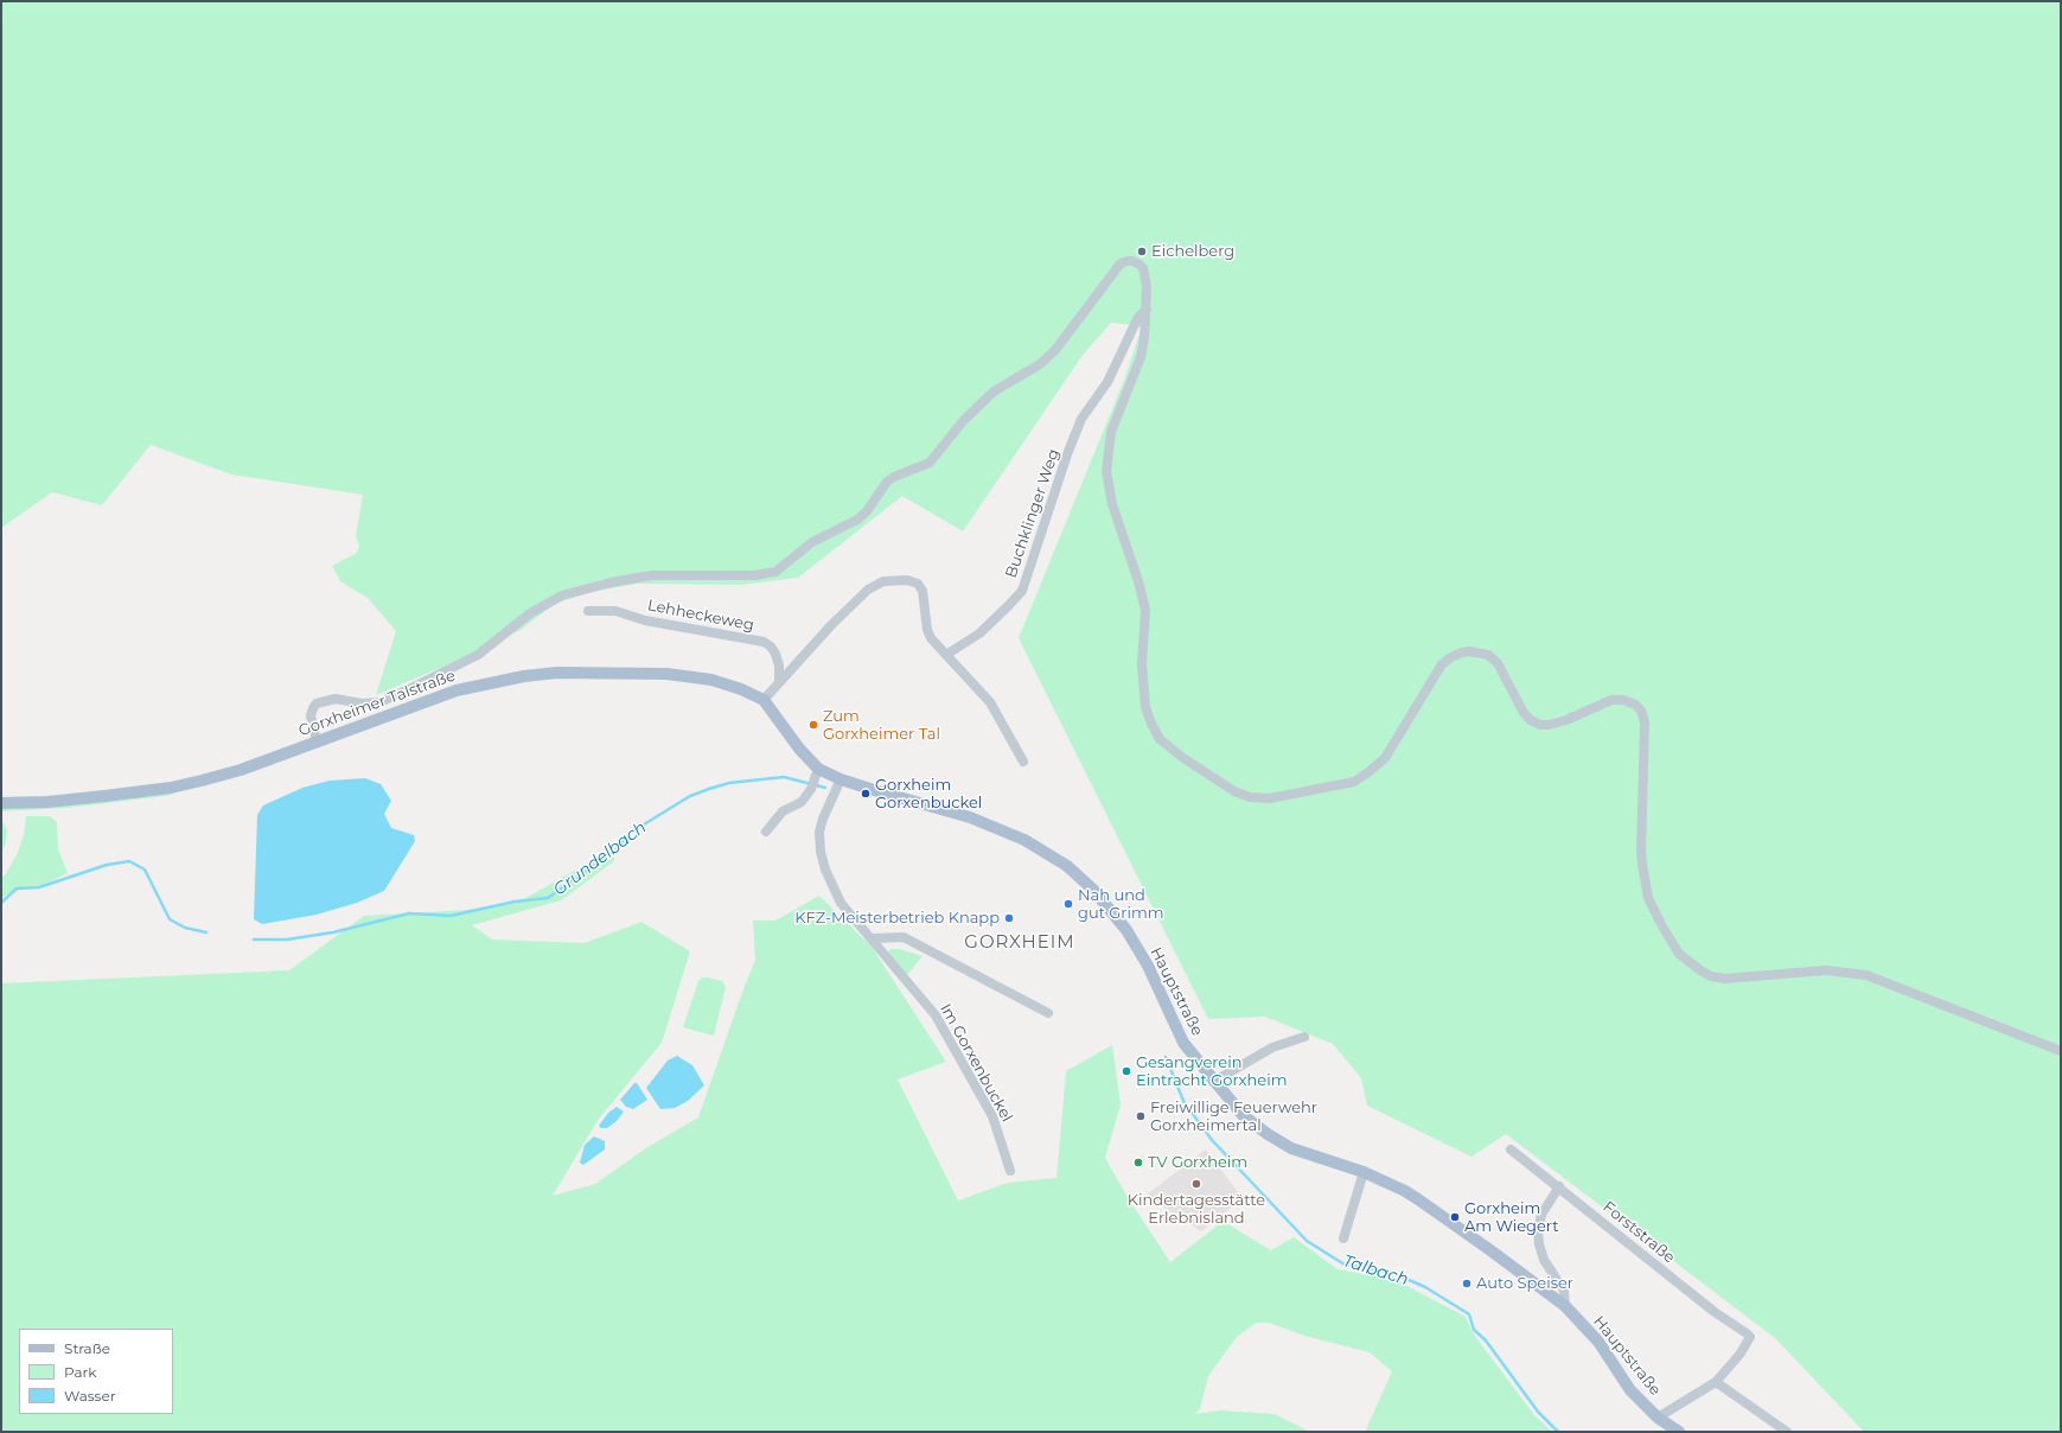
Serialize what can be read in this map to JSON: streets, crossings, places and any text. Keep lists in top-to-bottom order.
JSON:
{
  "streets": {
    "main road": ["Gorxheimer Talstraße", "Hauptstraße"],
    "street": [
      "Buchklinger Weg",
      "Lehheckeweg",
      "Im Gorxenbuckel",
      "Forststraße"
    ]
  },
  "crossings": [
    ["Gorxheimer Talstraße", "Hauptstraße"],
    ["Hauptstraße", "Im Gorxenbuckel"]
  ],
  "districts": ["GORXHEIM"],
  "water": ["Grundelbach", "Talbach"],
  "places": [
    "Eichelberg",
    "Zum Gorxheimer Tal",
    "Gorxheim Gorxenbuckel",
    "Nah und gut Grimm",
    "KFZ-Meisterbetrieb Knapp",
    "Gesangverein Eintracht Gorxheim",
    "Freiwillige Feuerwehr Gorxheimertal",
    "TV Gorxheim",
    "Kindertagesstätte Erlebnisland",
    "Gorxheim Am Wiegert",
    "Auto Speiser"
  ],
  "legend": ["Straße", "Park", "Wasser"]
}
